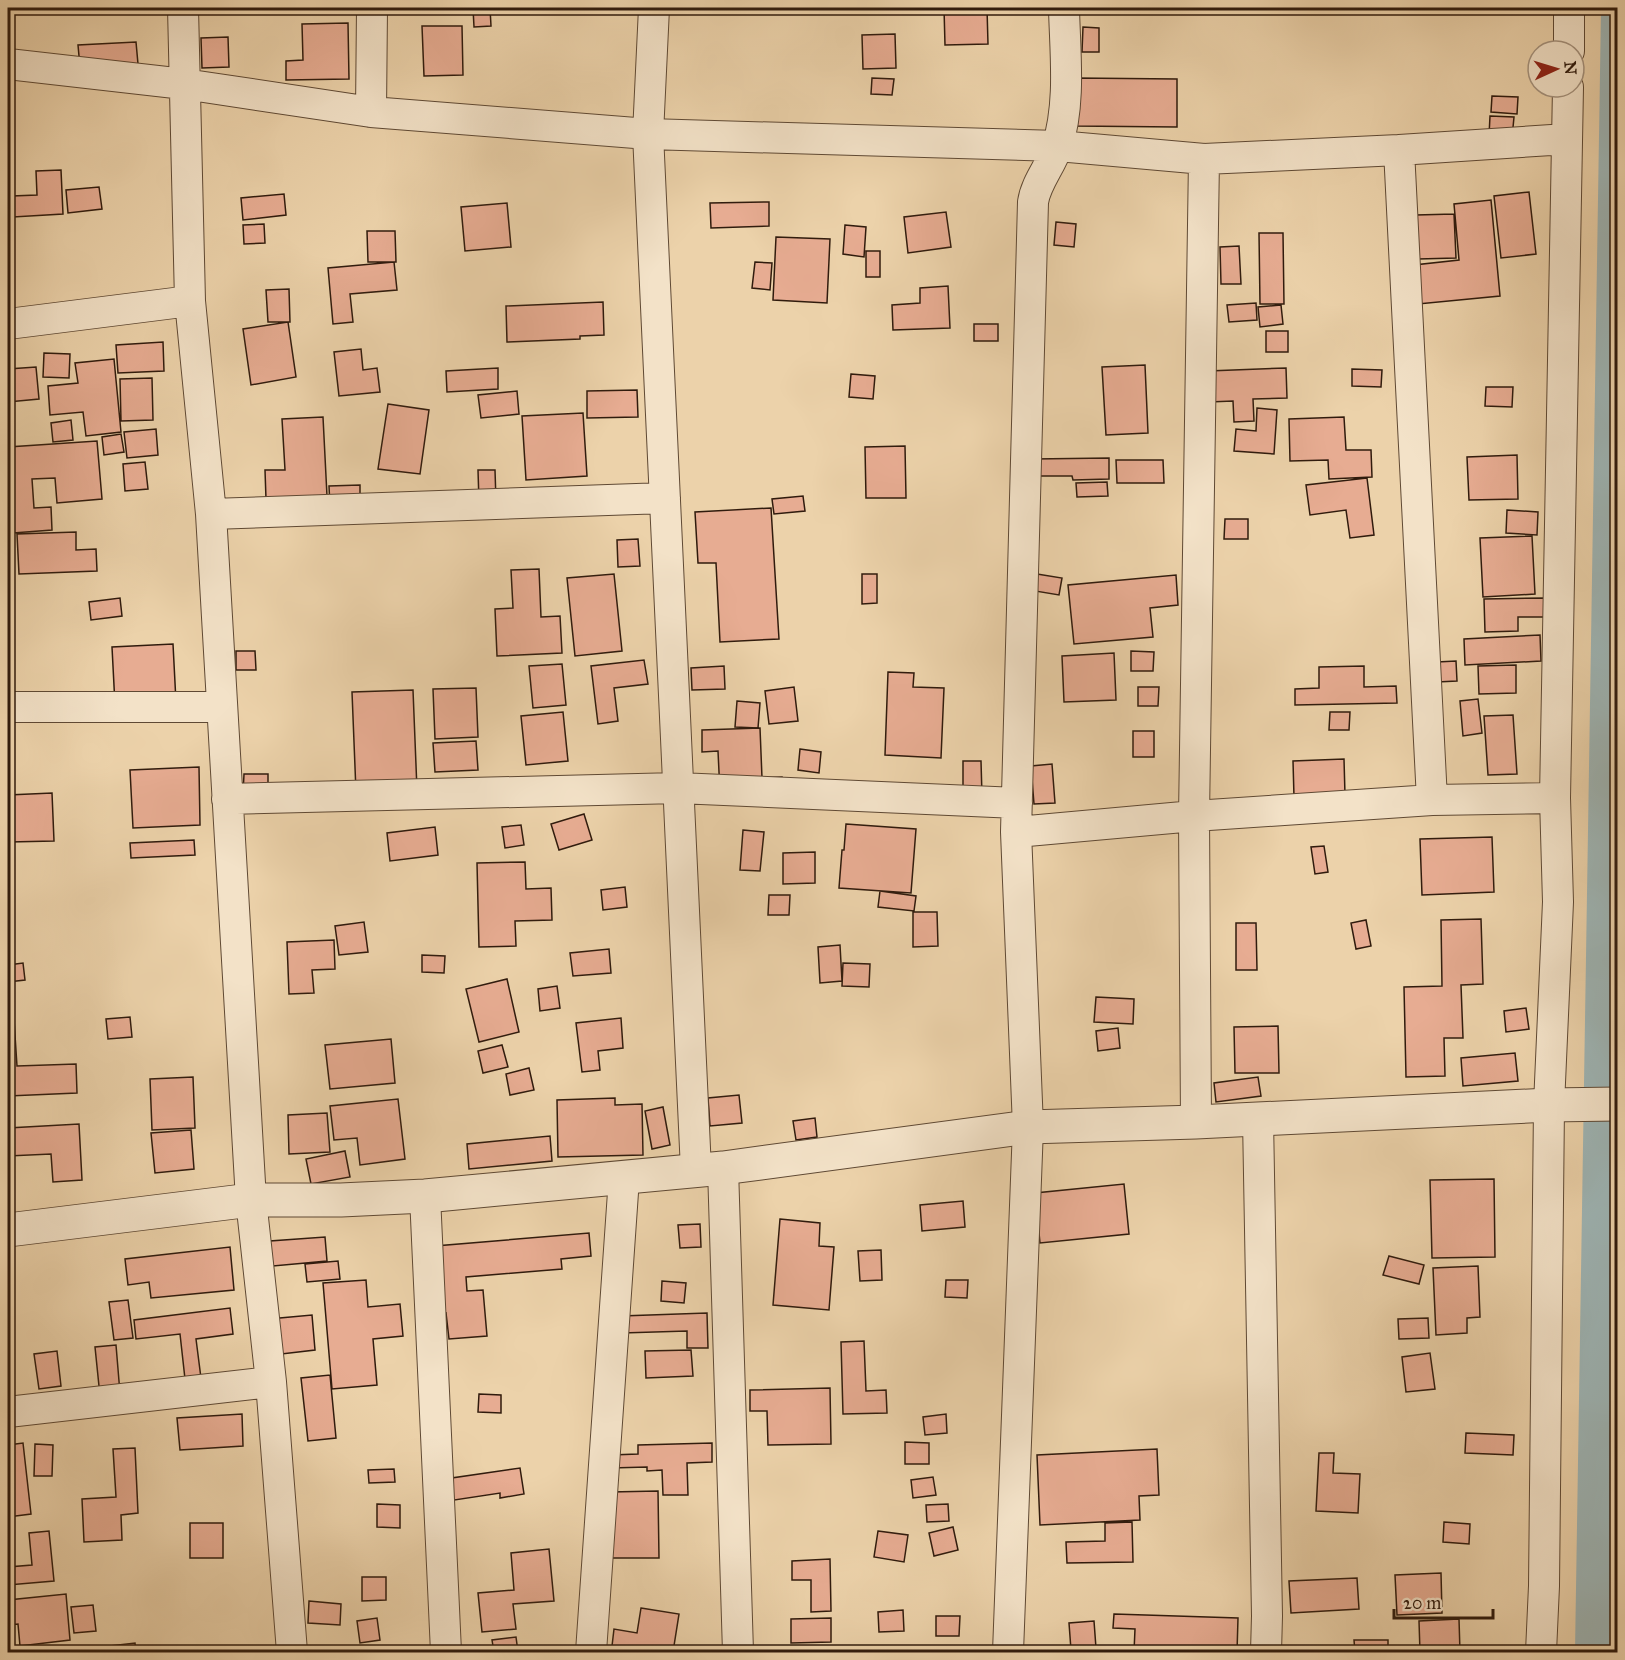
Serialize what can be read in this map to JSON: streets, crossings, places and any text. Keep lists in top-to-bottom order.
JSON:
{
  "scale_bar": "20 m",
  "north": "right"
}
